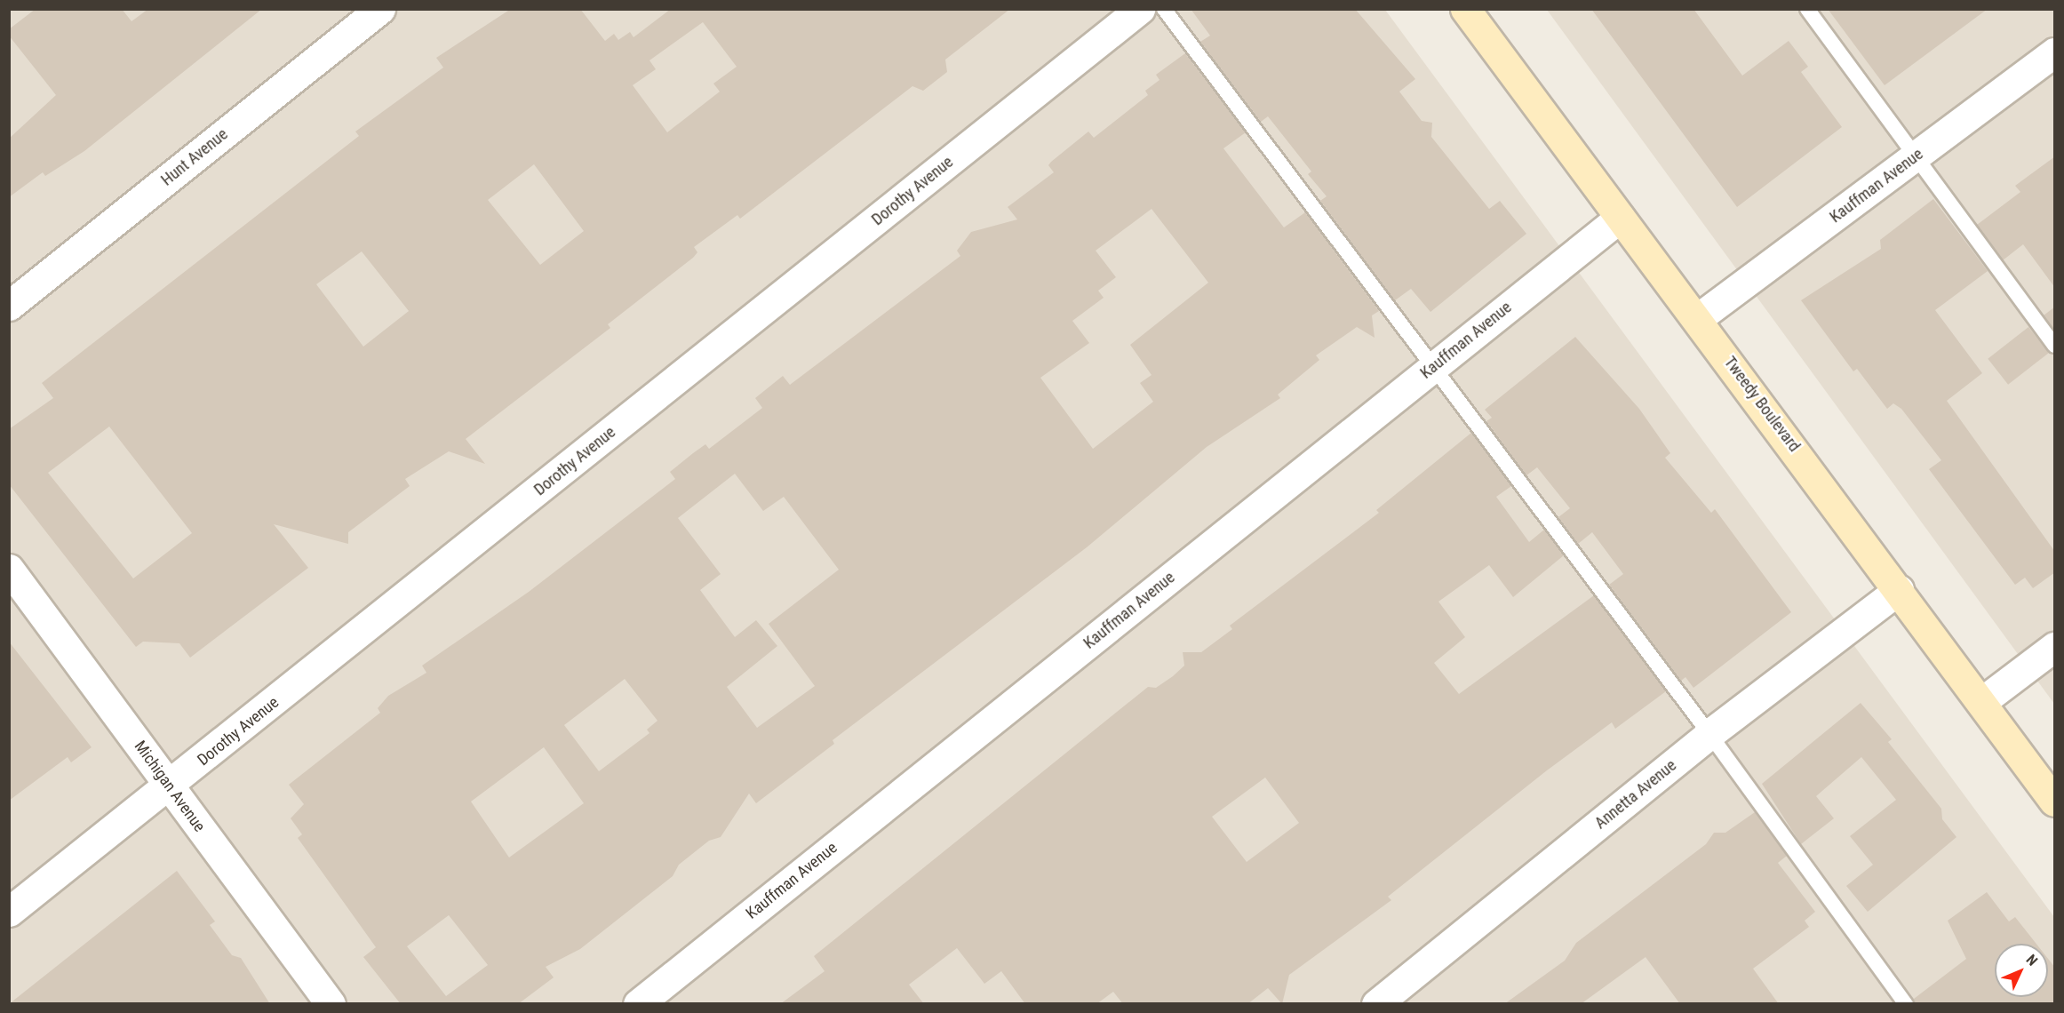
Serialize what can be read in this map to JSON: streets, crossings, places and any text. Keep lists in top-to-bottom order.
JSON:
{
  "streets": {
    "main road": ["Tweedy Boulevard"],
    "street": [
      "Hunt Avenue",
      "Kauffman Avenue",
      "Dorothy Avenue",
      "Michigan Avenue",
      "Annetta Avenue"
    ]
  },
  "crossings": [
    ["Kauffman Avenue", "Tweedy Boulevard"],
    ["Dorothy Avenue", "Michigan Avenue"],
    ["Tweedy Boulevard", "Annetta Avenue"]
  ],
  "north": "top right"
}
